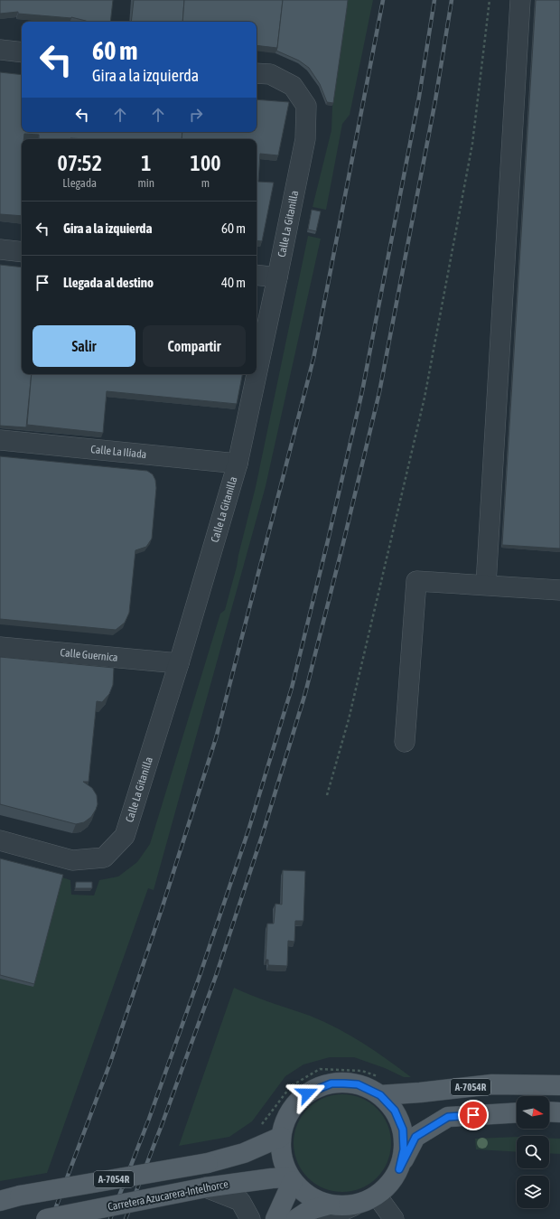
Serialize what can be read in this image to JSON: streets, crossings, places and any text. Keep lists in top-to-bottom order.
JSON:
{
  "streets": {
    "main road": ["A-7054R", "Carretera Azucarera-Intelhorce"],
    "street": ["Calle La Gitanilla", "Calle La Ilíada", "Calle Guernica"]
  },
  "crossings": [
    ["Calle La Gitanilla", "Calle La Ilíada"],
    ["Calle La Gitanilla", "Calle Guernica"],
    ["A-7054R", "Carretera Azucarera-Intelhorce"]
  ],
  "north": "right",
  "page": {
    "turn": ["60 m", "Gira a la izquierda"],
    "eta": [
      "07:52",
      "Llegada",
      "1",
      "min",
      "100",
      "m"
    ],
    "list": [
      {
        "name": "Gira a la izquierda",
        "value": "60 m"
      },
      {
        "name": "Llegada al destino",
        "value": "40 m"
      }
    ],
    "buttons": ["Salir", "Compartir"]
  }
}
